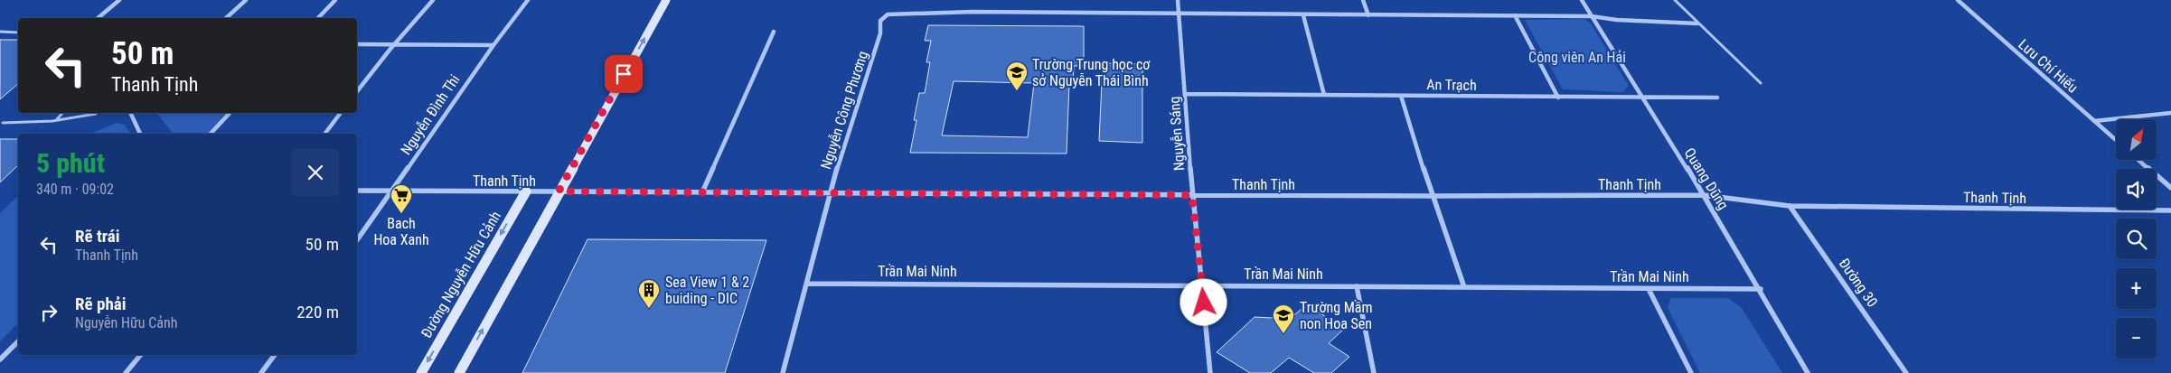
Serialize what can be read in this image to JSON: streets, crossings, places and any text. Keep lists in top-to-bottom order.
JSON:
{
  "streets": {
    "main road": ["Đường Nguyễn Hữu Cảnh"],
    "street": [
      "Lưu Chí Hiếu",
      "An Trạch",
      "Nguyễn Công Phương",
      "Nguyễn Đình Thi",
      "Nguyễn Sáng",
      "Quang Dũng",
      "Thanh Tịnh",
      "Trần Mai Ninh",
      "Đường 30"
    ]
  },
  "crossings": [
    ["An Trạch", "Nguyễn Sáng"],
    ["An Trạch", "Quang Dũng"],
    ["Nguyễn Công Phương", "Nguyễn Sáng"],
    ["Nguyễn Công Phương", "Thanh Tịnh"],
    ["Nguyễn Công Phương", "Trần Mai Ninh"],
    ["Nguyễn Đình Thi", "Thanh Tịnh"],
    ["Nguyễn Sáng", "Thanh Tịnh"],
    ["Nguyễn Sáng", "Trần Mai Ninh"],
    ["Quang Dũng", "Thanh Tịnh"],
    ["Quang Dũng", "Trần Mai Ninh"],
    ["Thanh Tịnh", "Đường Nguyễn Hữu Cảnh"],
    ["Thanh Tịnh", "Đường 30"]
  ],
  "parks": ["Công viên An Hải"],
  "places": {
    "school or university": ["Trường Trung học cơ sở Nguyễn Thái Bình", "Trường Mầm non Hoa Sen"],
    "supermarket": ["Bach Hoa Xanh"],
    "building": ["Sea View 1 & 2 buiding - DIC"]
  },
  "north": "top right",
  "page": {
    "turn": ["50 m", "Thanh Tịnh"],
    "map_buttons": ["+", "−"],
    "heading": ["5 phút", "340 m · 09:02"],
    "list": [
      {
        "name": "Rẽ trái",
        "note": "Thanh Tịnh",
        "value": "50 m"
      },
      {
        "name": "Rẽ phải",
        "note": "Nguyễn Hữu Cảnh",
        "value": "220 m"
      }
    ]
  }
}
